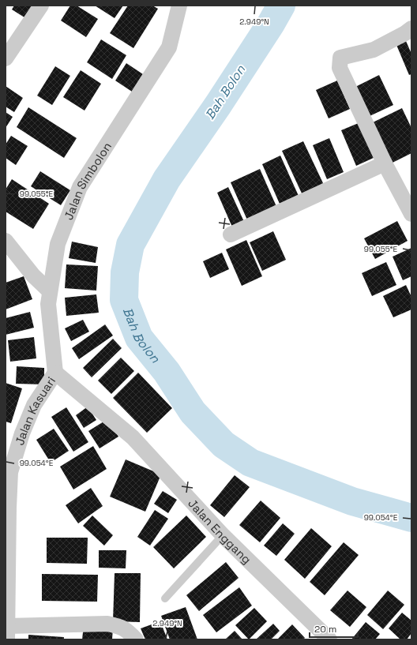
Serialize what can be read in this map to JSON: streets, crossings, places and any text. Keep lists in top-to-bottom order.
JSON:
{
  "streets": {
    "street": ["Jalan Simbolon", "Jalan Kasuari", "Jalan Enggang"]
  },
  "crossings": [
    ["Jalan Simbolon", "Jalan Kasuari"],
    ["Jalan Simbolon", "Jalan Enggang"],
    ["Jalan Kasuari", "Jalan Enggang"]
  ],
  "water": ["Bah Bolon"],
  "scale_bar": "20 m",
  "coordinates": ["2.949°N", "99.055°E", "99.054°E"]
}
